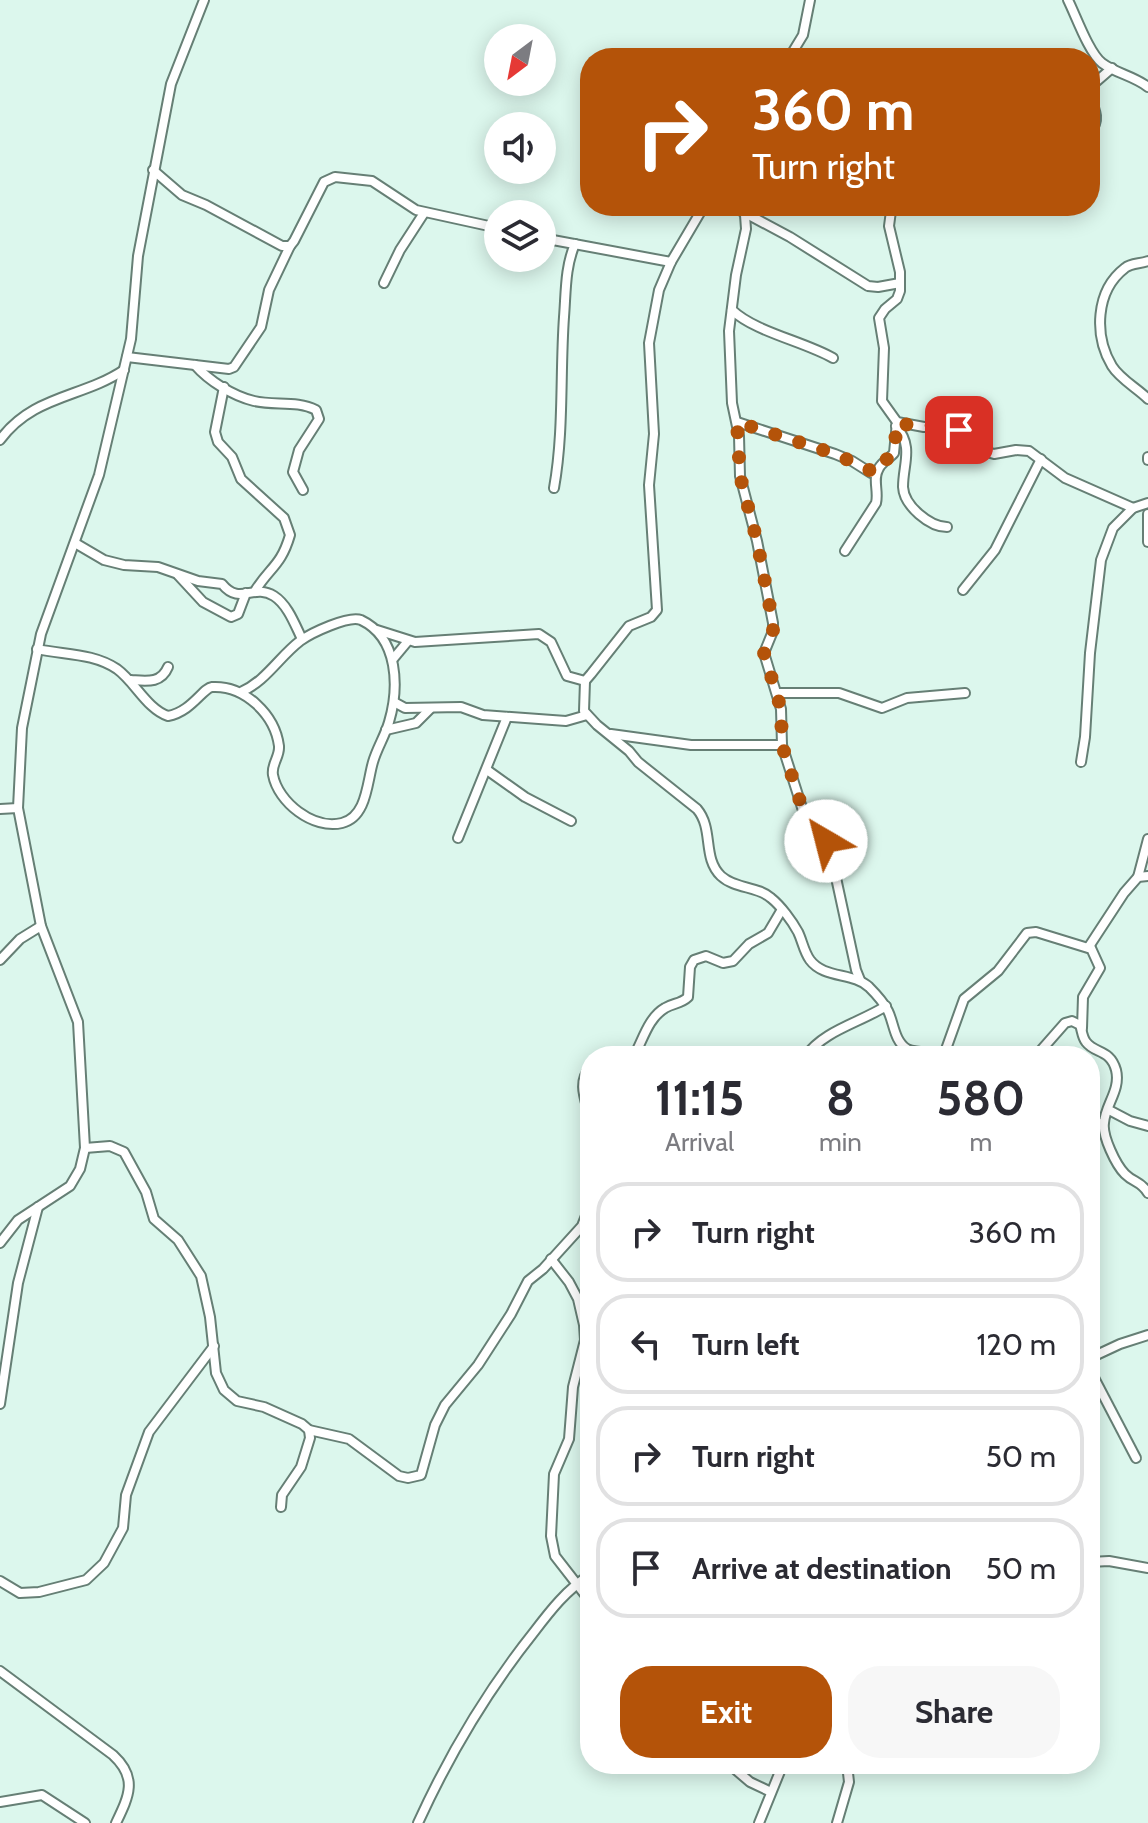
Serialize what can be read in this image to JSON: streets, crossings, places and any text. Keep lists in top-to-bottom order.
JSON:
{
  "north": "bottom left",
  "page": {
    "turn": ["360 m", "Turn right"],
    "eta": [
      "11:15",
      "Arrival",
      "8",
      "min",
      "580",
      "m"
    ],
    "list": [
      {
        "name": "Turn right",
        "value": "360 m"
      },
      {
        "name": "Turn left",
        "value": "120 m"
      },
      {
        "name": "Turn right",
        "value": "50 m"
      },
      {
        "name": "Arrive at destination",
        "value": "50 m"
      }
    ],
    "buttons": ["Exit", "Share"]
  }
}
